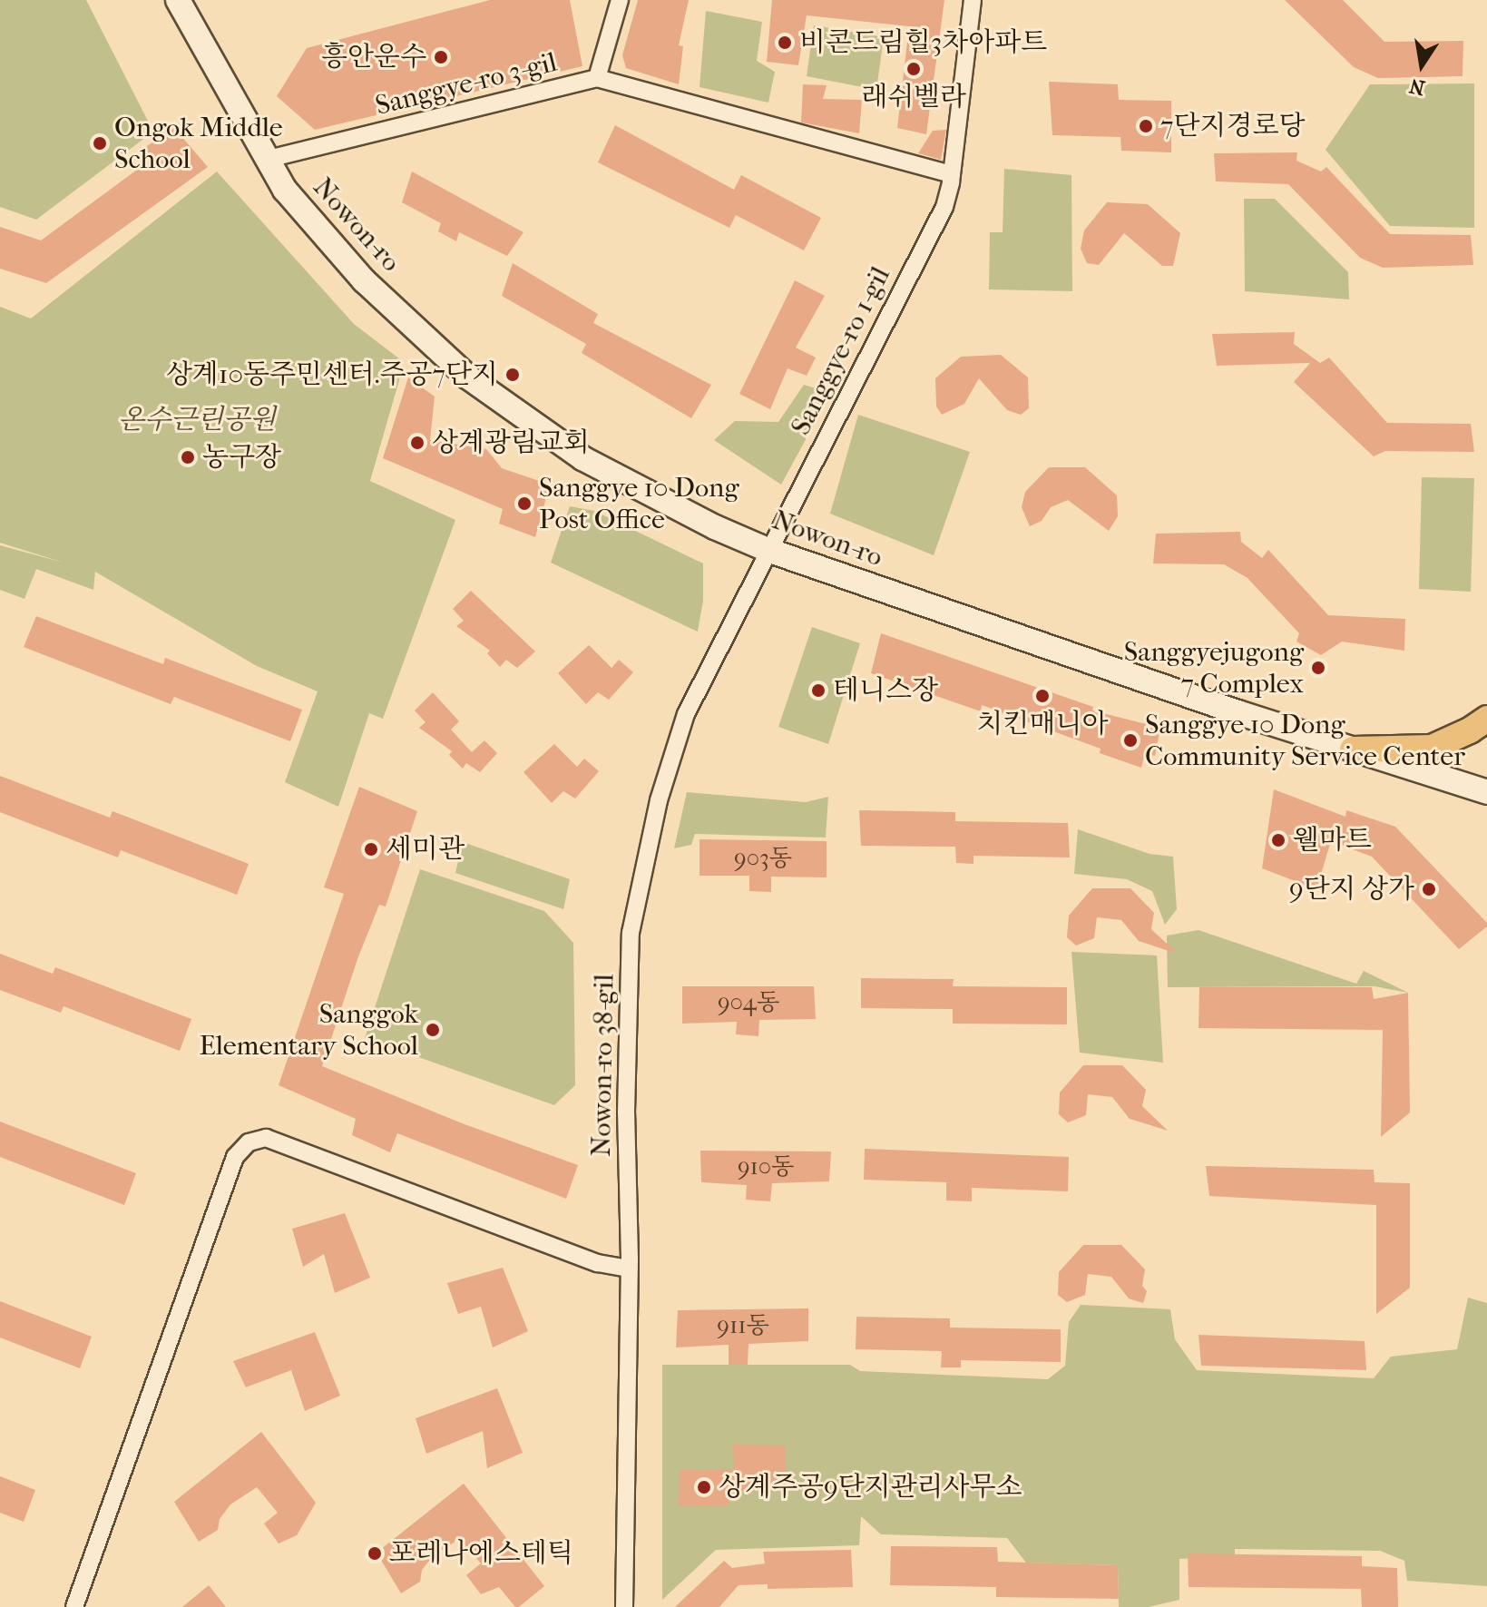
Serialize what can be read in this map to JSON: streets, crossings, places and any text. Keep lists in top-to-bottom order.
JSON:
{
  "streets": {
    "main road": ["Nowon-ro"],
    "street": ["Sanggye-ro 3-gil", "Sanggye-ro 1-gil", "Nowon-ro 38-gil"]
  },
  "crossings": [
    ["Sanggye-ro 3-gil", "Nowon-ro"],
    ["Nowon-ro", "Sanggye-ro 1-gil"],
    ["Nowon-ro", "Nowon-ro 38-gil"],
    ["Sanggye-ro 1-gil", "Nowon-ro 38-gil"]
  ],
  "parks": ["온수근린공원"],
  "places": [
    "비콘드림힐3차아파트",
    "흥안운수",
    "래쉬벨라",
    "7단지경로당",
    "Ongok Middle School",
    "상계10동주민센터.주공7단지",
    "상계광림교회",
    "농구장",
    "Sanggye 10 Dong Post Office",
    "Sanggyejugong 7 Complex",
    "테니스장",
    "치킨매니아",
    "Sanggye 10 Dong Community Service Center",
    "웰마트",
    "세미관",
    "9단지 상가",
    "Sanggok Elementary School",
    "상계주공9단지관리사무소",
    "포레나에스테틱"
  ],
  "house_numbers": [
    "903동",
    "904동",
    "910동",
    "911동"
  ],
  "north": "bottom"
}
